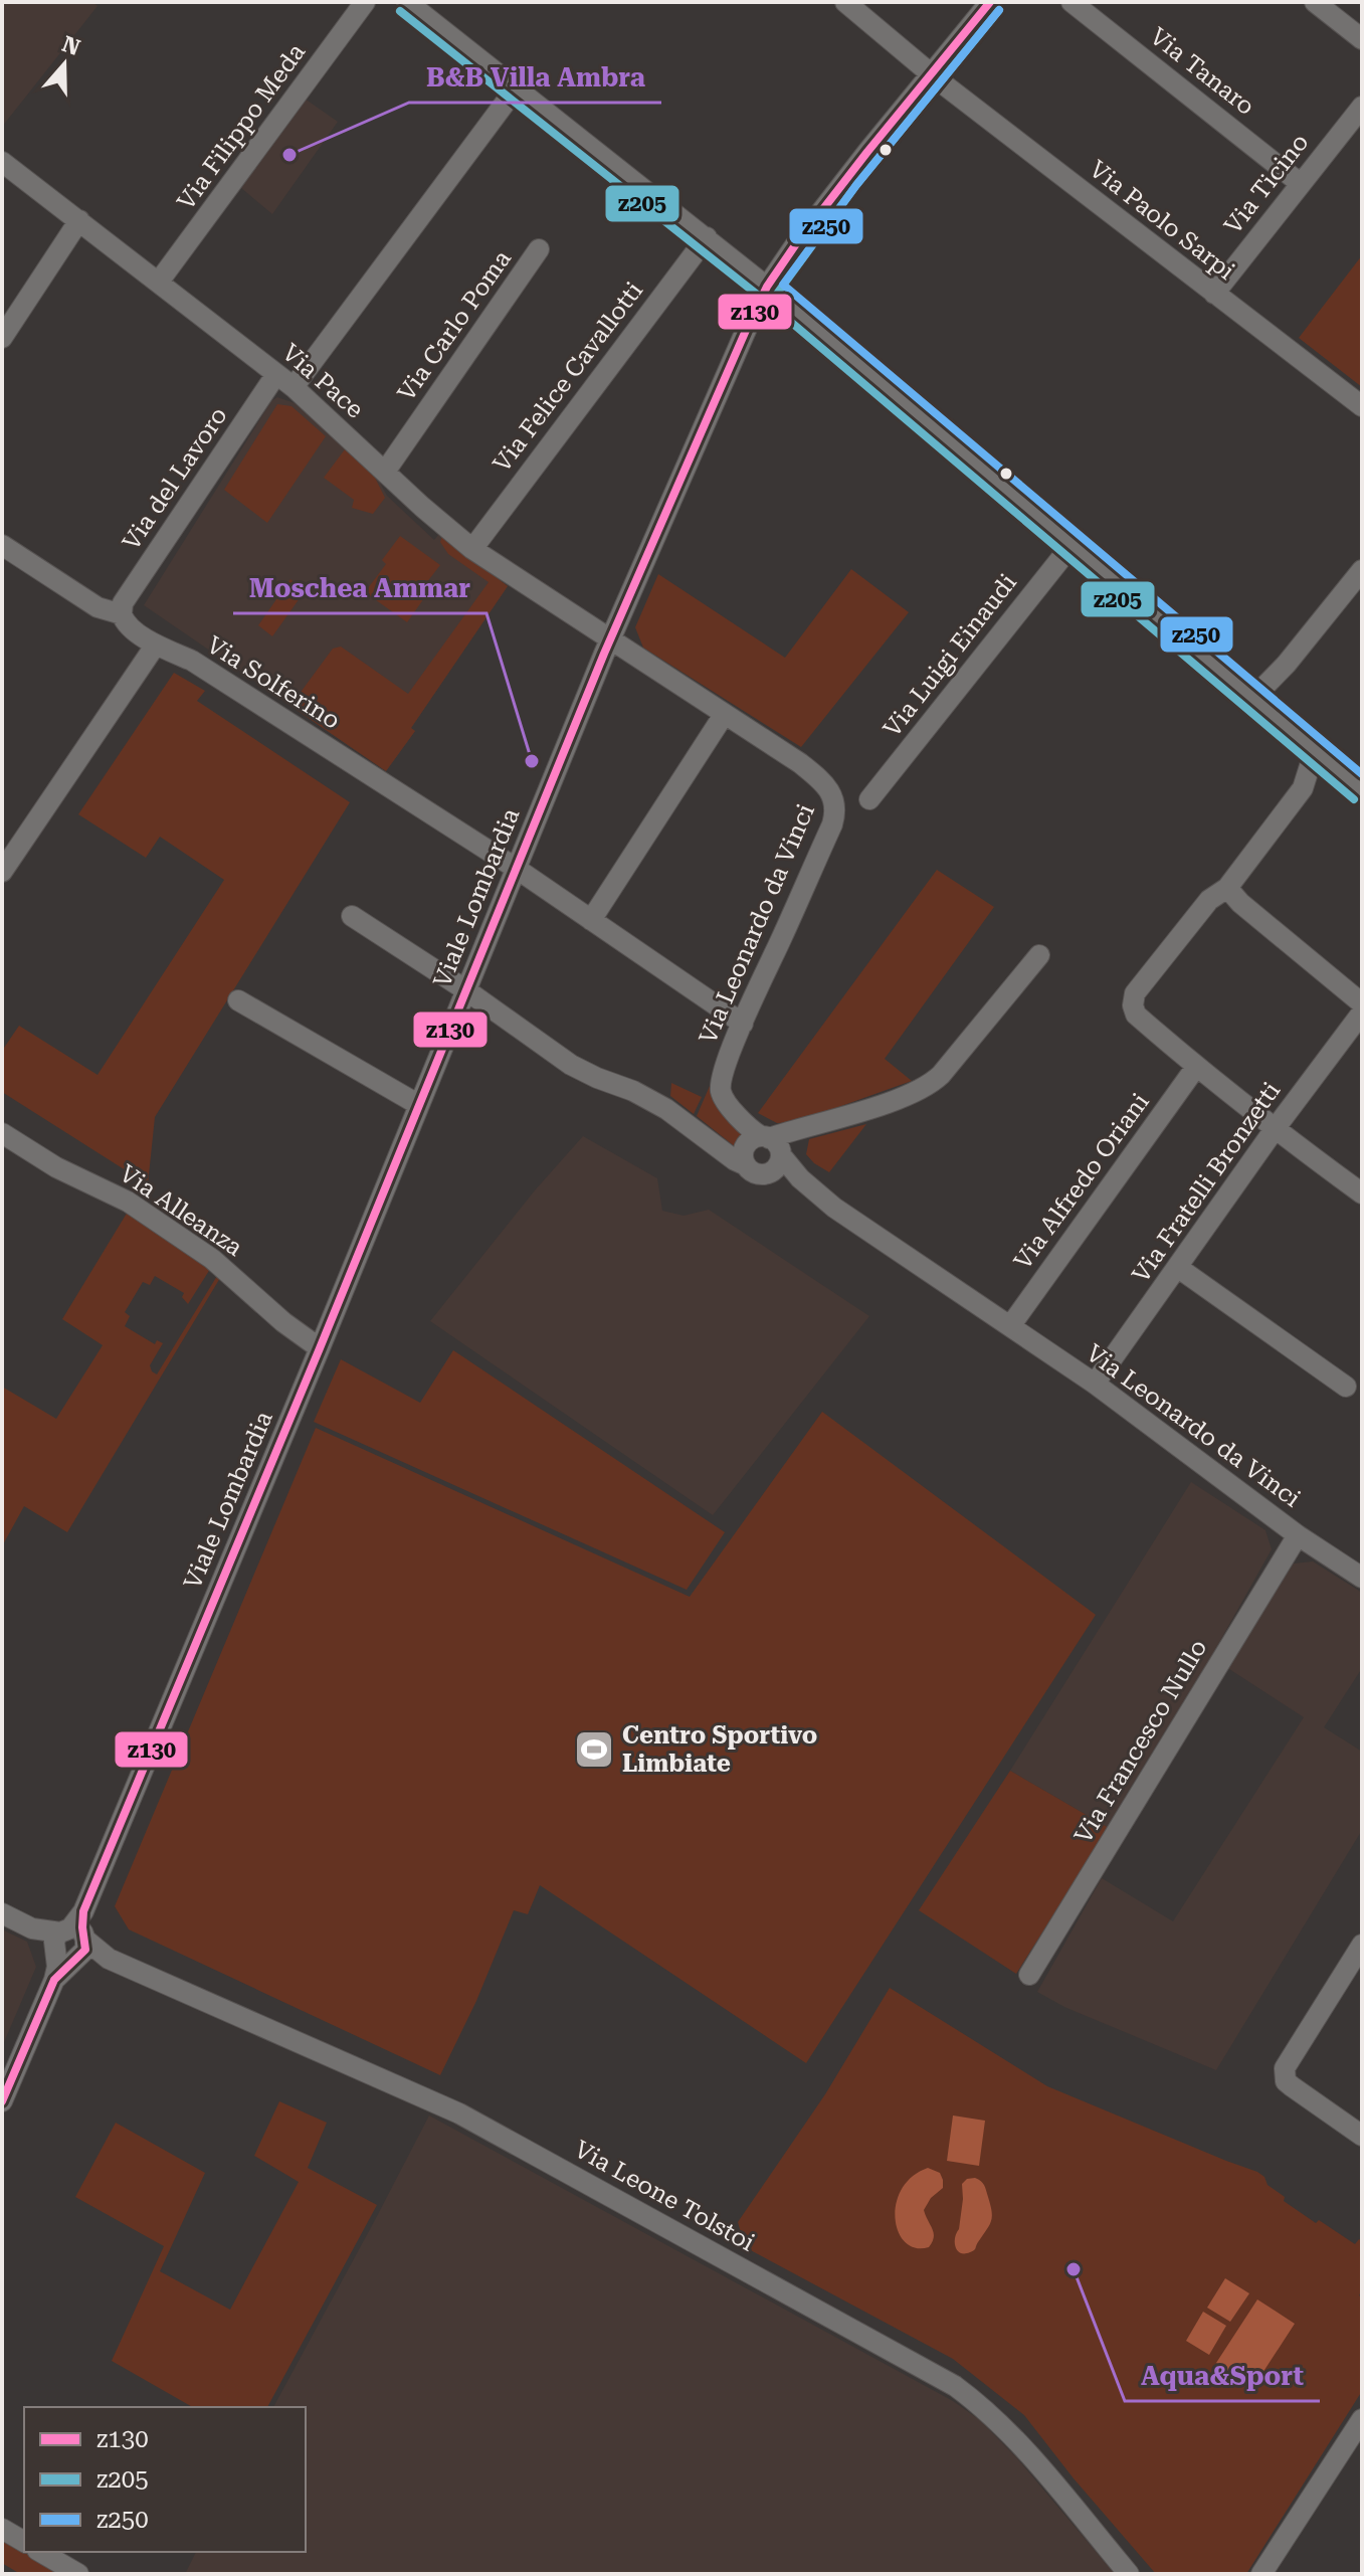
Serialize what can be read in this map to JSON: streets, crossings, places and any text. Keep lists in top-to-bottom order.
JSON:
{
  "streets": {
    "street": [
      "Via Tanaro",
      "Via Filippo Meda",
      "Via Ticino",
      "Via Paolo Sarpi",
      "Via Carlo Poma",
      "Via Felice Cavallotti",
      "Via Pace",
      "Via del Lavoro",
      "Via Luigi Einaudi",
      "Via Solferino",
      "Viale Lombardia",
      "Via Leonardo da Vinci",
      "Via Alfredo Oriani",
      "Via Fratelli Bronzetti",
      "Via Alleanza",
      "Via Francesco Nullo",
      "Via Leone Tolstoi"
    ]
  },
  "crossings": [
    ["Via Tanaro", "Via Ticino"],
    ["Via Filippo Meda", "Via Pace"],
    ["Via Ticino", "Via Paolo Sarpi"],
    ["Via Paolo Sarpi", "Viale Lombardia"],
    ["Via Carlo Poma", "Via Pace"],
    ["Via Felice Cavallotti", "Via Pace"],
    ["Via Pace", "Via del Lavoro"],
    ["Via Pace", "Viale Lombardia"],
    ["Via Pace", "Via Leonardo da Vinci"],
    ["Via del Lavoro", "Via Solferino"],
    ["Via Solferino", "Viale Lombardia"],
    ["Via Solferino", "Via Leonardo da Vinci"],
    ["Viale Lombardia", "Via Leonardo da Vinci"],
    ["Viale Lombardia", "Via Alleanza"],
    ["Viale Lombardia", "Via Leone Tolstoi"],
    ["Via Leonardo da Vinci", "Via Alfredo Oriani"],
    ["Via Leonardo da Vinci", "Via Fratelli Bronzetti"],
    ["Via Leonardo da Vinci", "Via Francesco Nullo"]
  ],
  "places": {
    "other": ["B&B Villa Ambra", "Moschea Ammar", "Aqua&Sport"],
    "sports": ["Centro Sportivo Limbiate"]
  },
  "lines": ["transit line z130", "transit line z205", "transit line z250"],
  "legend": ["z130", "z205", "z250"],
  "north": "top"
}
